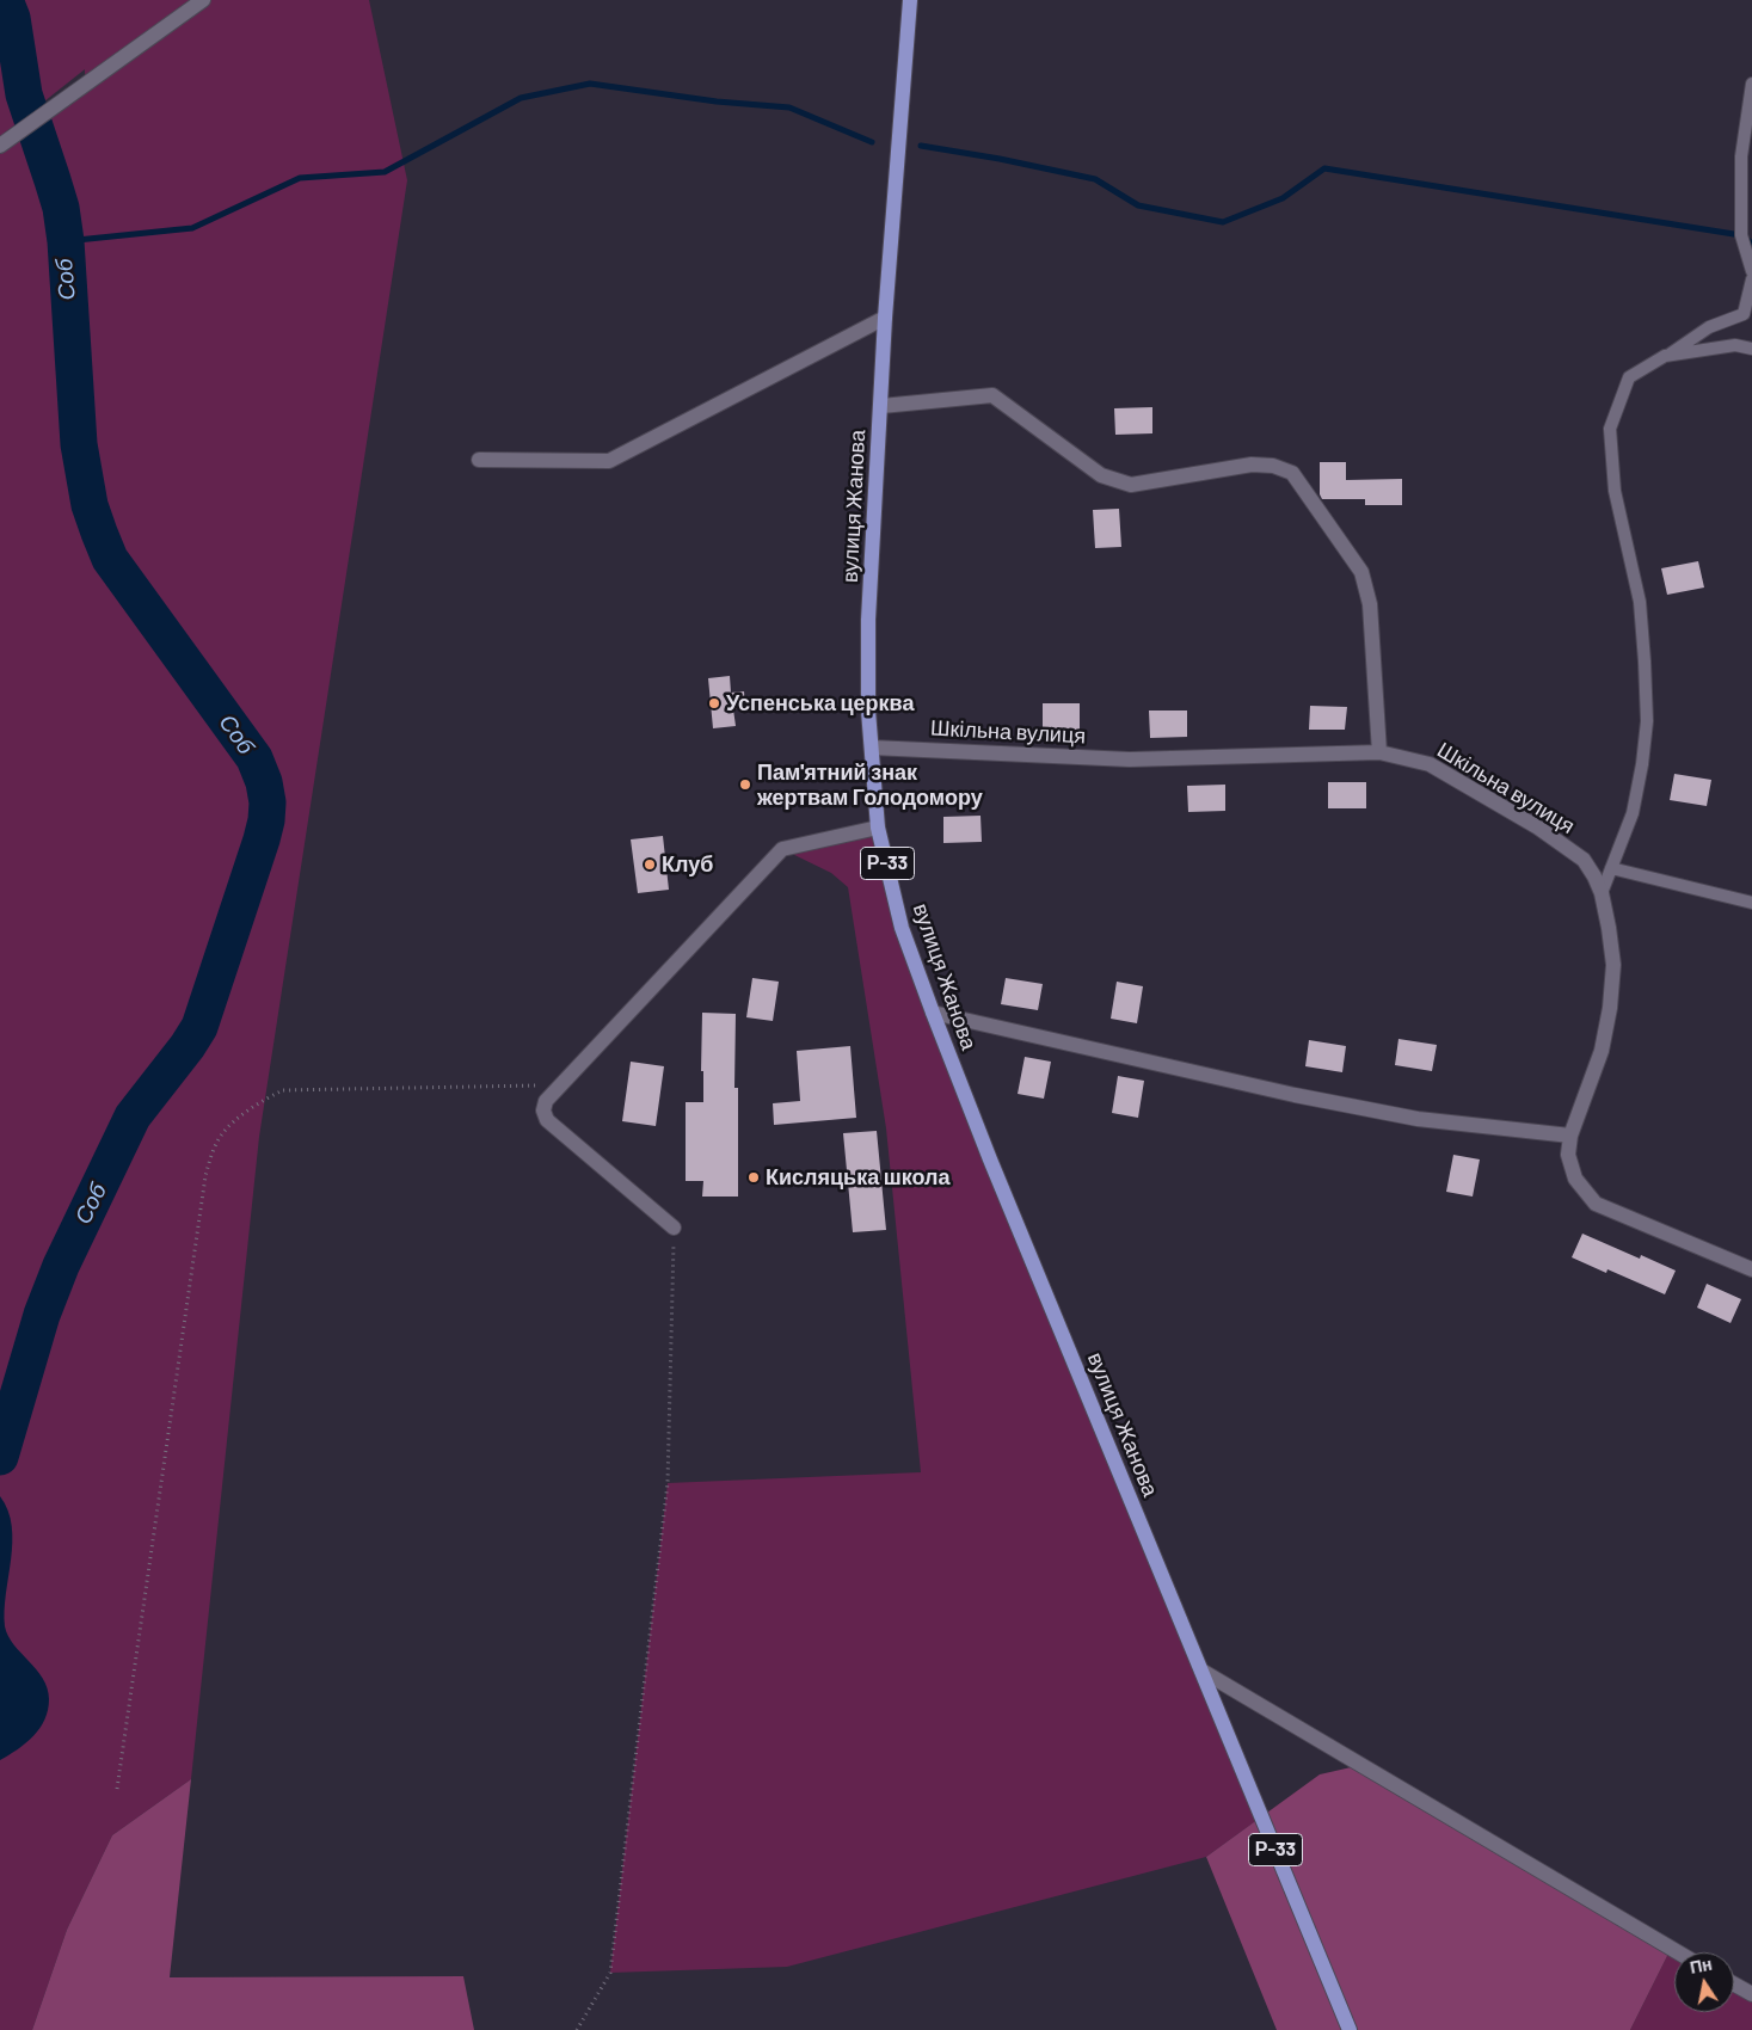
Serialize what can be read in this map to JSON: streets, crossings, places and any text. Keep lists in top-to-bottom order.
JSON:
{
  "streets": {
    "main road": ["вулиця Жанова", "Р-33"],
    "street": ["Шкільна вулиця"]
  },
  "crossings": [
    ["вулиця Жанова", "Шкільна вулиця"],
    ["вулиця Жанова", "Р-33"]
  ],
  "water": ["Соб"],
  "places": [
    "Успенська церква",
    "Пам'ятний знак жертвам Голодомору",
    "Клуб",
    "Кисляцька школа"
  ],
  "north": "top"
}
